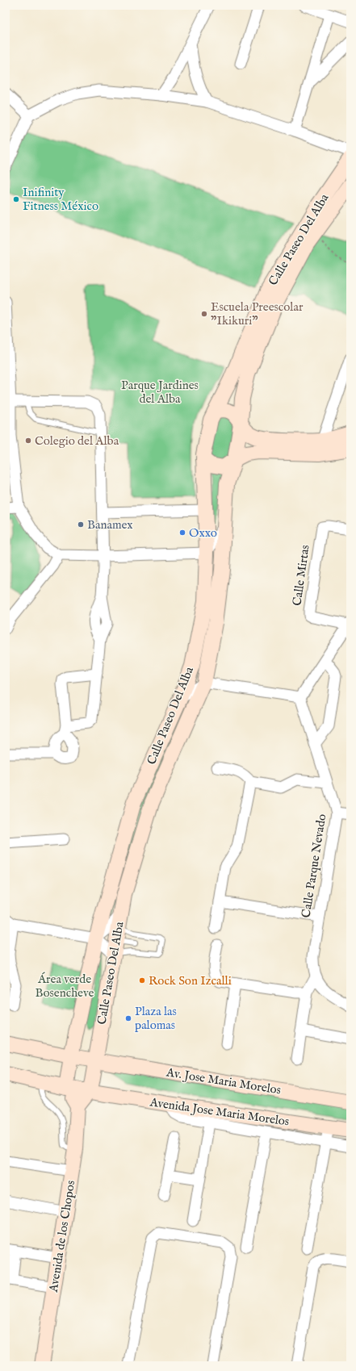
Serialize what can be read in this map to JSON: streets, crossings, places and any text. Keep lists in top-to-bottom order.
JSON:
{
  "streets": {
    "street": [
      "Calle Paseo Del Alba",
      "Calle Mirtas",
      "Calle Parque Nevado",
      "Av. Jose Maria Morelos",
      "Avenida Jose Maria Morelos",
      "Avenida de los Chopos"
    ]
  },
  "crossings": [
    ["Calle Paseo Del Alba", "Av. Jose Maria Morelos"],
    ["Calle Paseo Del Alba", "Avenida Jose Maria Morelos"]
  ],
  "parks": ["Parque Jardines del Alba", "Área verde Bosencheve"],
  "places": [
    "Inifinity Fitness México",
    "Escuela Preescolar \"Ikikuri\"",
    "Colegio del Alba",
    "Banamex",
    "Oxxo",
    "Rock Son Izcalli",
    "Plaza las palomas"
  ]
}
